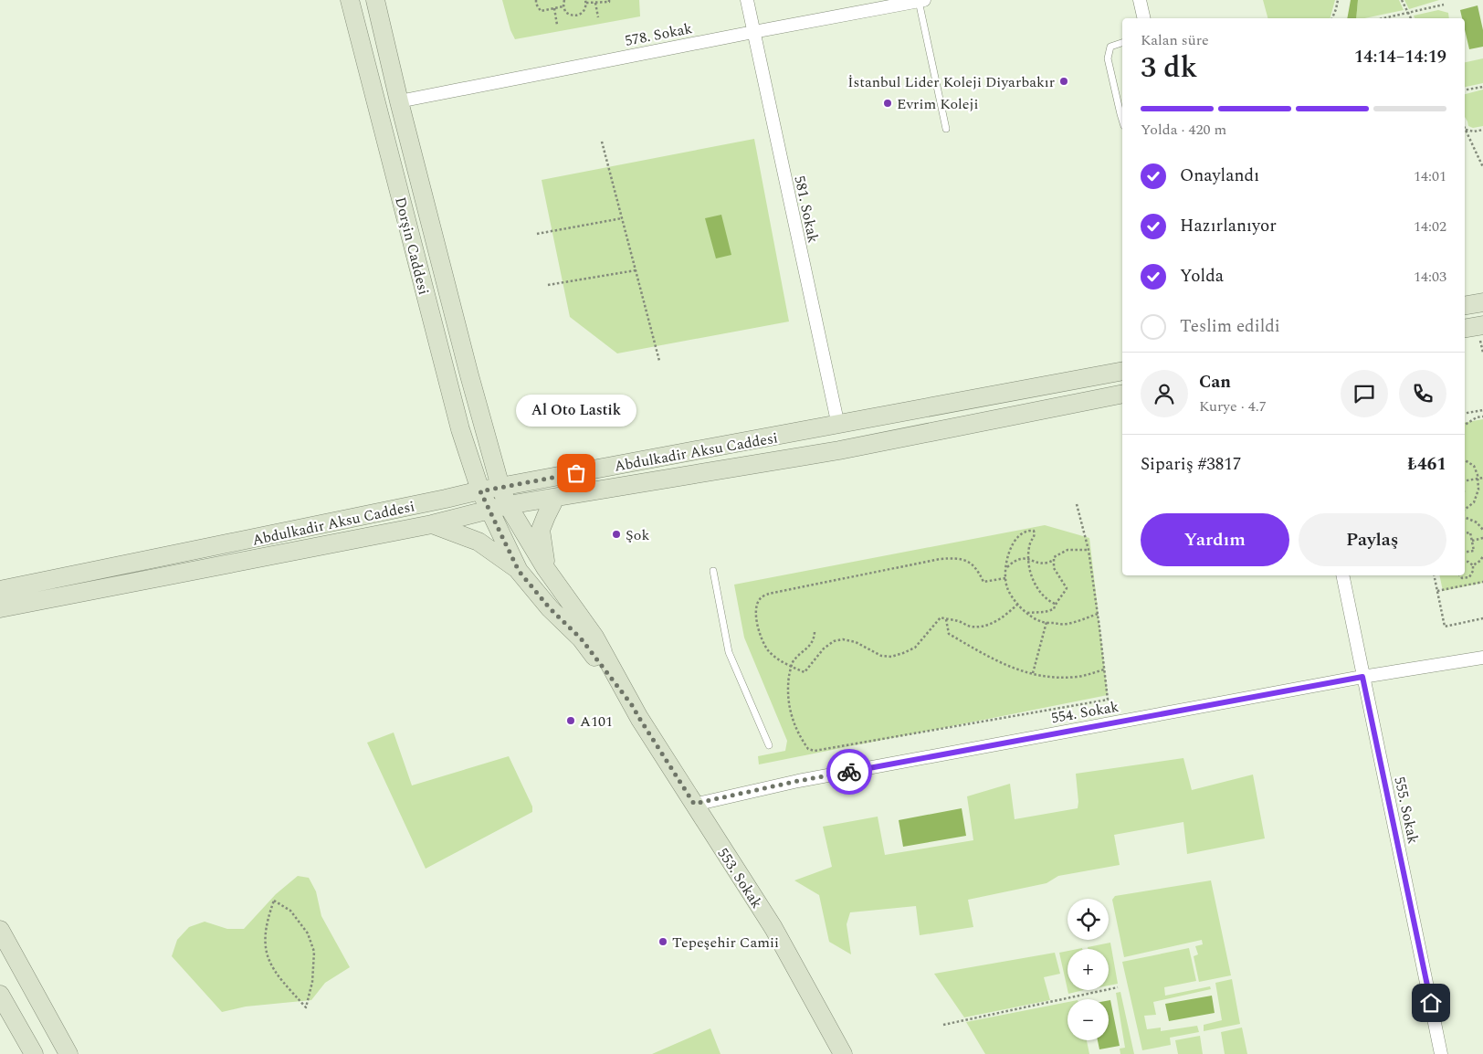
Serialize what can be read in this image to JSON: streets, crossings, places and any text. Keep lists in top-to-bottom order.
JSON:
{
  "streets": {
    "main road": ["Dorşin Caddesi", "Abdulkadir Aksu Caddesi", "553. Sokak"],
    "street": [
      "578. Sokak",
      "581. Sokak",
      "554. Sokak",
      "555. Sokak"
    ]
  },
  "crossings": [
    ["578. Sokak", "581. Sokak"],
    ["578. Sokak", "Dorşin Caddesi"],
    ["581. Sokak", "Abdulkadir Aksu Caddesi"],
    ["Dorşin Caddesi", "Abdulkadir Aksu Caddesi"],
    ["Dorşin Caddesi", "553. Sokak"],
    ["554. Sokak", "555. Sokak"],
    ["554. Sokak", "553. Sokak"]
  ],
  "places": [
    "İstanbul Lider Koleji Diyarbakır",
    "Evrim Koleji",
    "Al Oto Lastik",
    "Şok",
    "A101",
    "Tepeşehir Camii"
  ],
  "page": {
    "heading": ["3 dk", "Kalan süre", "14:14–14:19"],
    "panel": [
      "Can",
      "Kurye · 4.7",
      "Sipariş #3817",
      "₺461"
    ],
    "bar": "Yolda · 420 m",
    "list": [
      ["Onaylandı", "14:01"],
      ["Hazırlanıyor", "14:02"],
      ["Yolda", "14:03"],
      "Teslim edildi"
    ],
    "bubble": "Al Oto Lastik",
    "buttons": ["Yardım", "Paylaş"],
    "map_buttons": ["+", "−"]
  }
}
